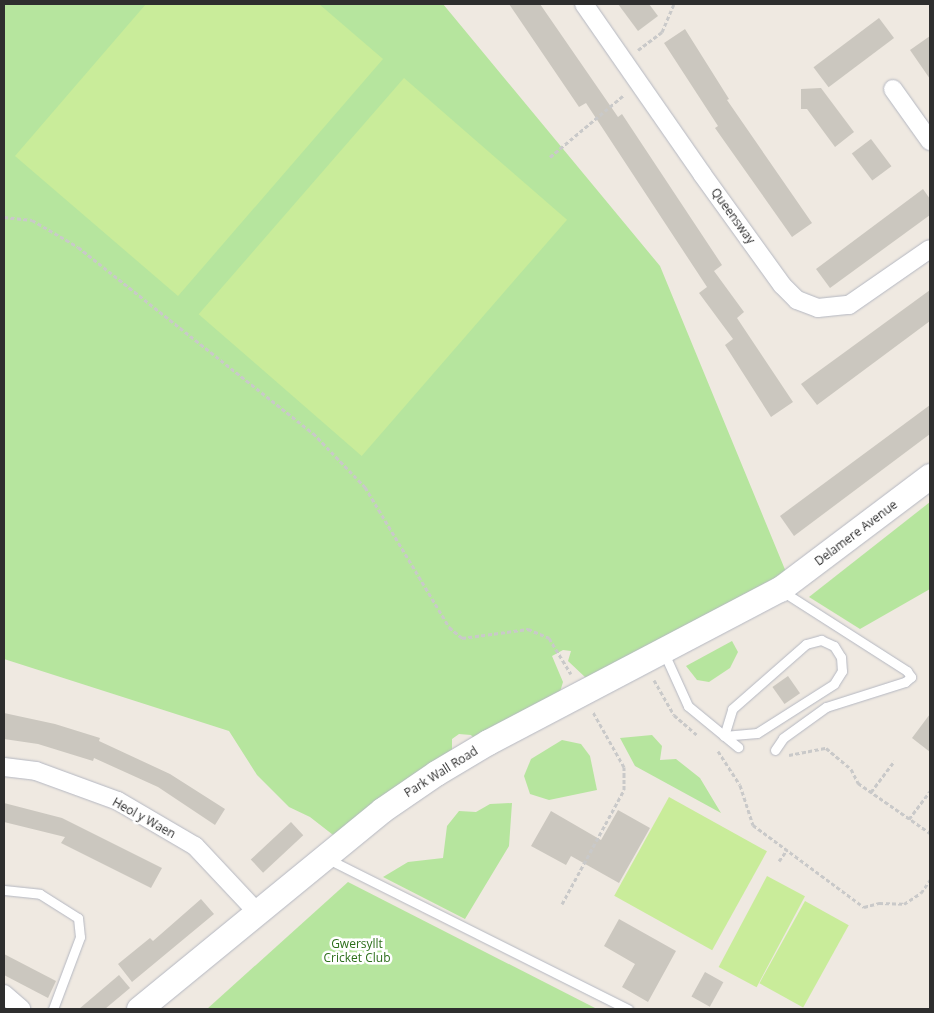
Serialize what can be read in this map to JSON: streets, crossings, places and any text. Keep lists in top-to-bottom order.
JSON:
{
  "streets": {
    "street": [
      "Queensway",
      "Delamere Avenue",
      "Park Wall Road",
      "Heol y Waen"
    ]
  },
  "crossings": [
    ["Delamere Avenue", "Park Wall Road"],
    ["Park Wall Road", "Heol y Waen"]
  ],
  "parks": ["Gwersyllt Cricket Club"]
}
